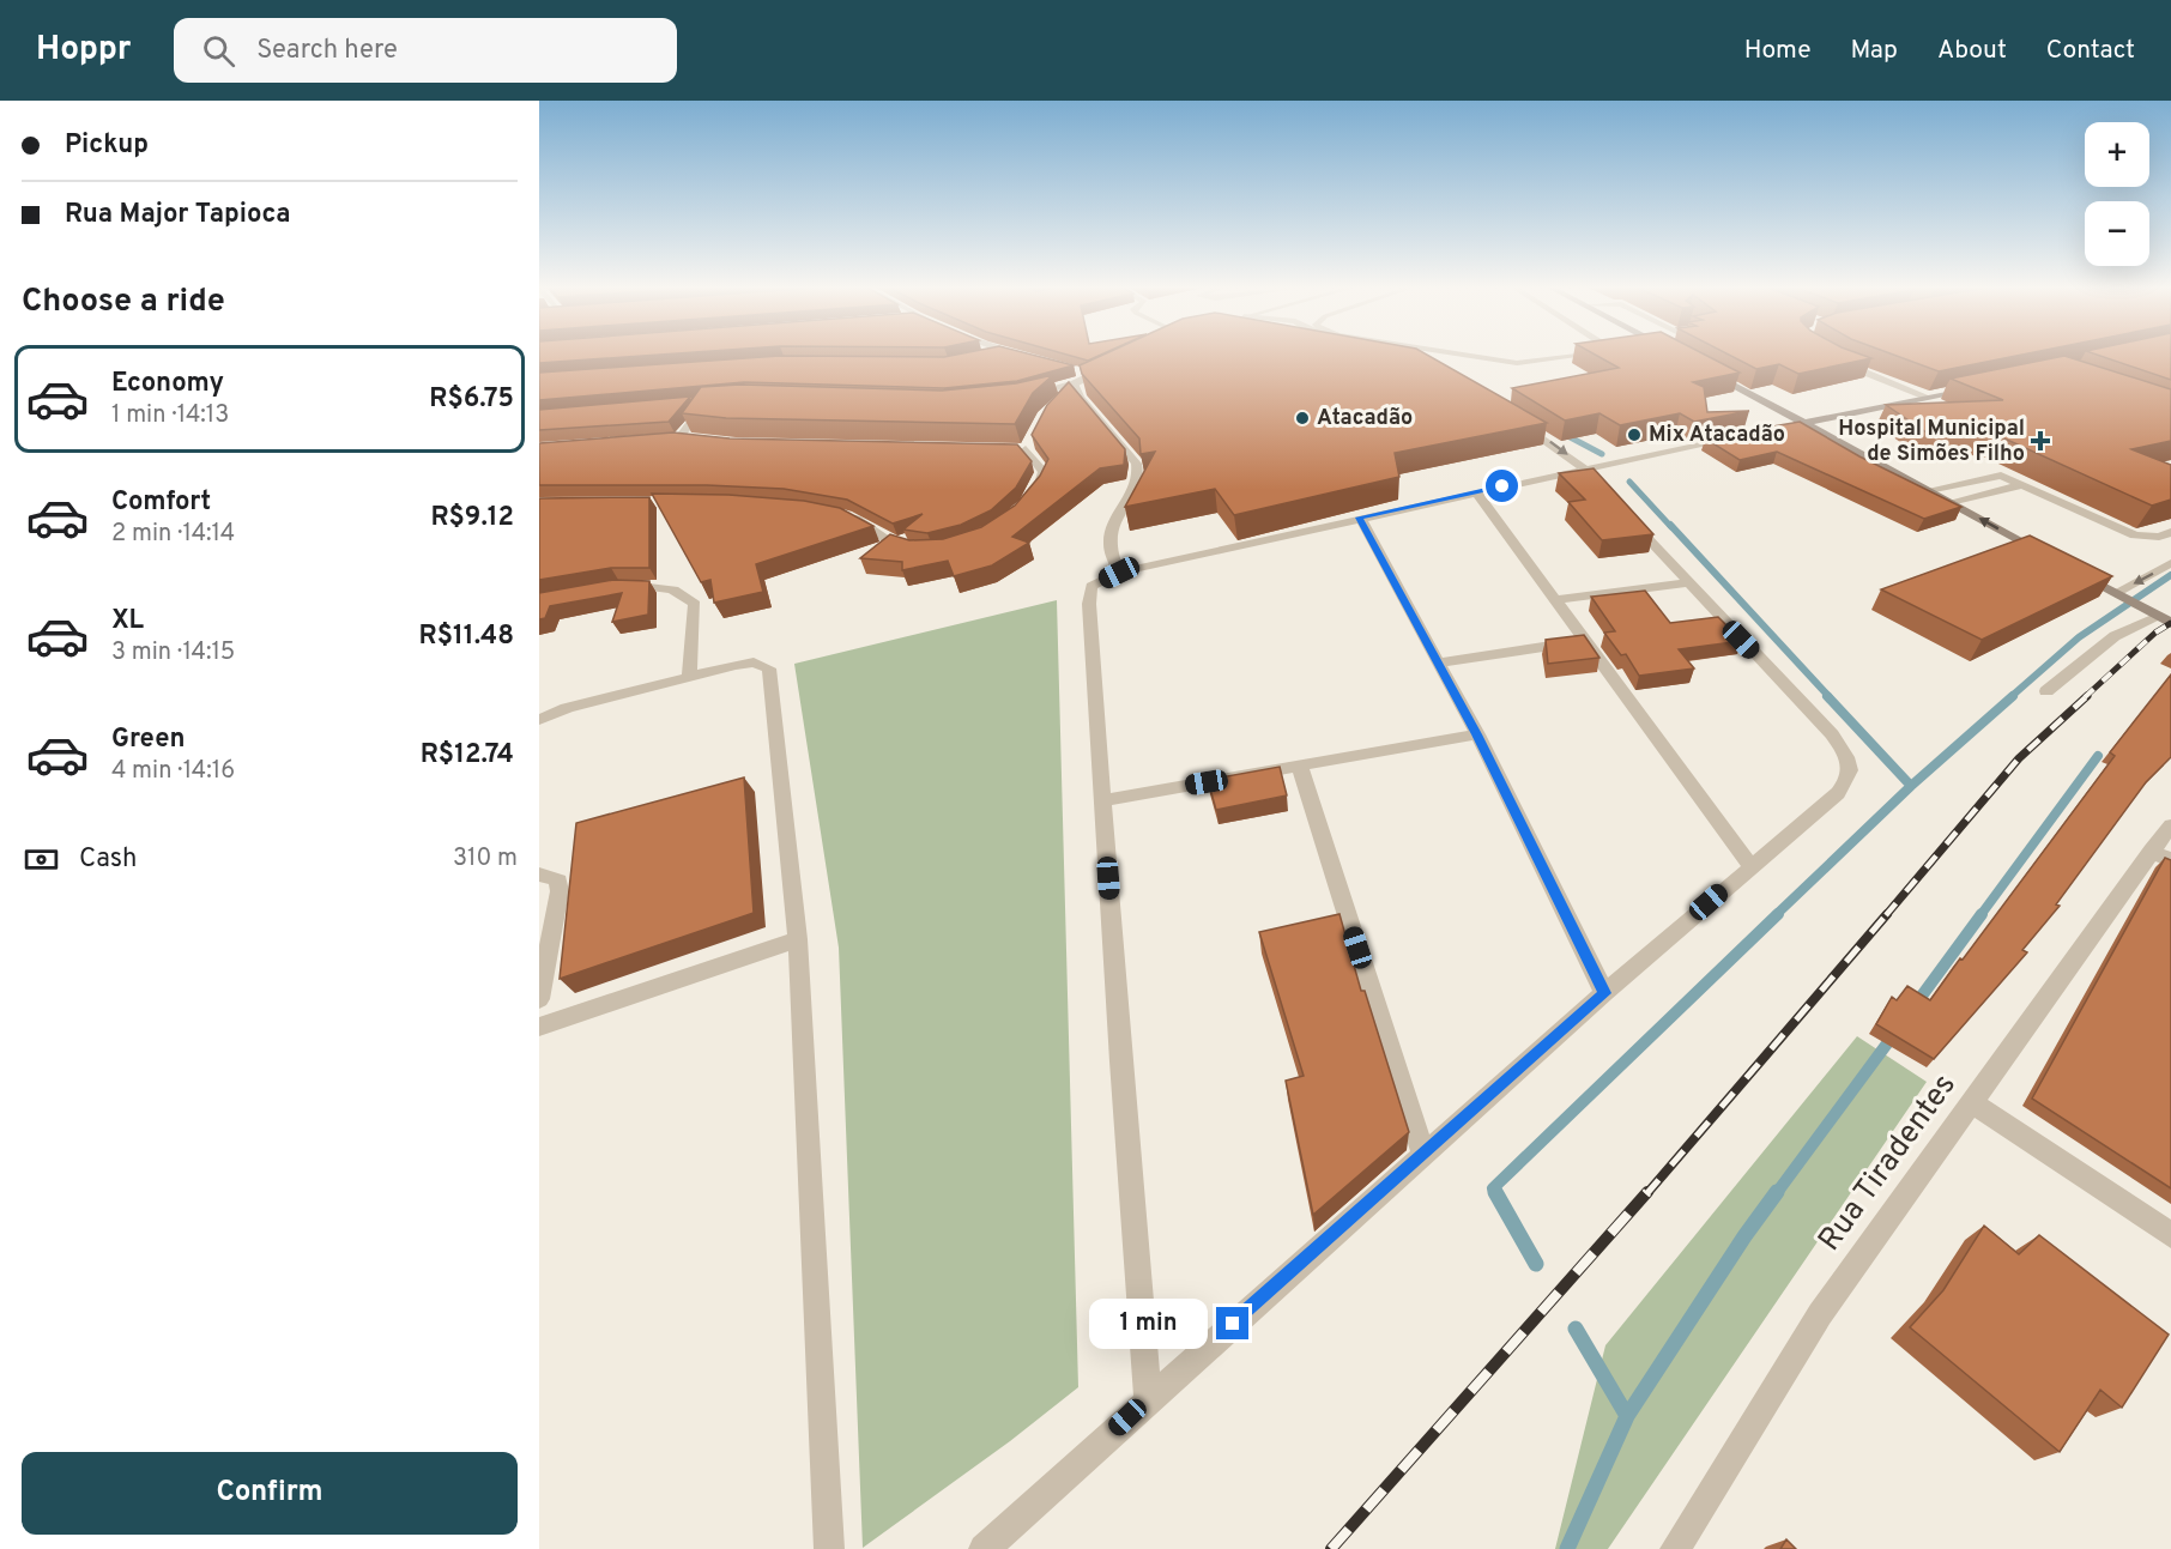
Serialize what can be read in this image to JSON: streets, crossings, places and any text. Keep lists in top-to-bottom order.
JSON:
{
  "streets": {
    "street": ["Rua Tiradentes"]
  },
  "places": {
    "other": ["Atacadão", "Mix Atacadão"],
    "health": ["Hospital Municipal de Simões Filho"]
  },
  "page": {
    "header": "Hoppr",
    "search": "Search here",
    "nav": [
      "Home",
      "Map",
      "About",
      "Contact"
    ],
    "banner": ["Pickup", "Rua Major Tapioca"],
    "map_buttons": ["+", "−"],
    "heading": "Choose a ride",
    "list": [
      {
        "name": "Economy",
        "note": "1 min · 14:13",
        "value": "R$6.75"
      },
      {
        "name": "Comfort",
        "note": "2 min · 14:14",
        "value": "R$9.12"
      },
      {
        "name": "XL",
        "note": "3 min · 14:15",
        "value": "R$11.48"
      },
      {
        "name": "Green",
        "note": "4 min · 14:16",
        "value": "R$12.74"
      }
    ],
    "pay": ["Cash", "310 m"],
    "bubble": "1 min",
    "buttons": "Confirm"
  }
}
